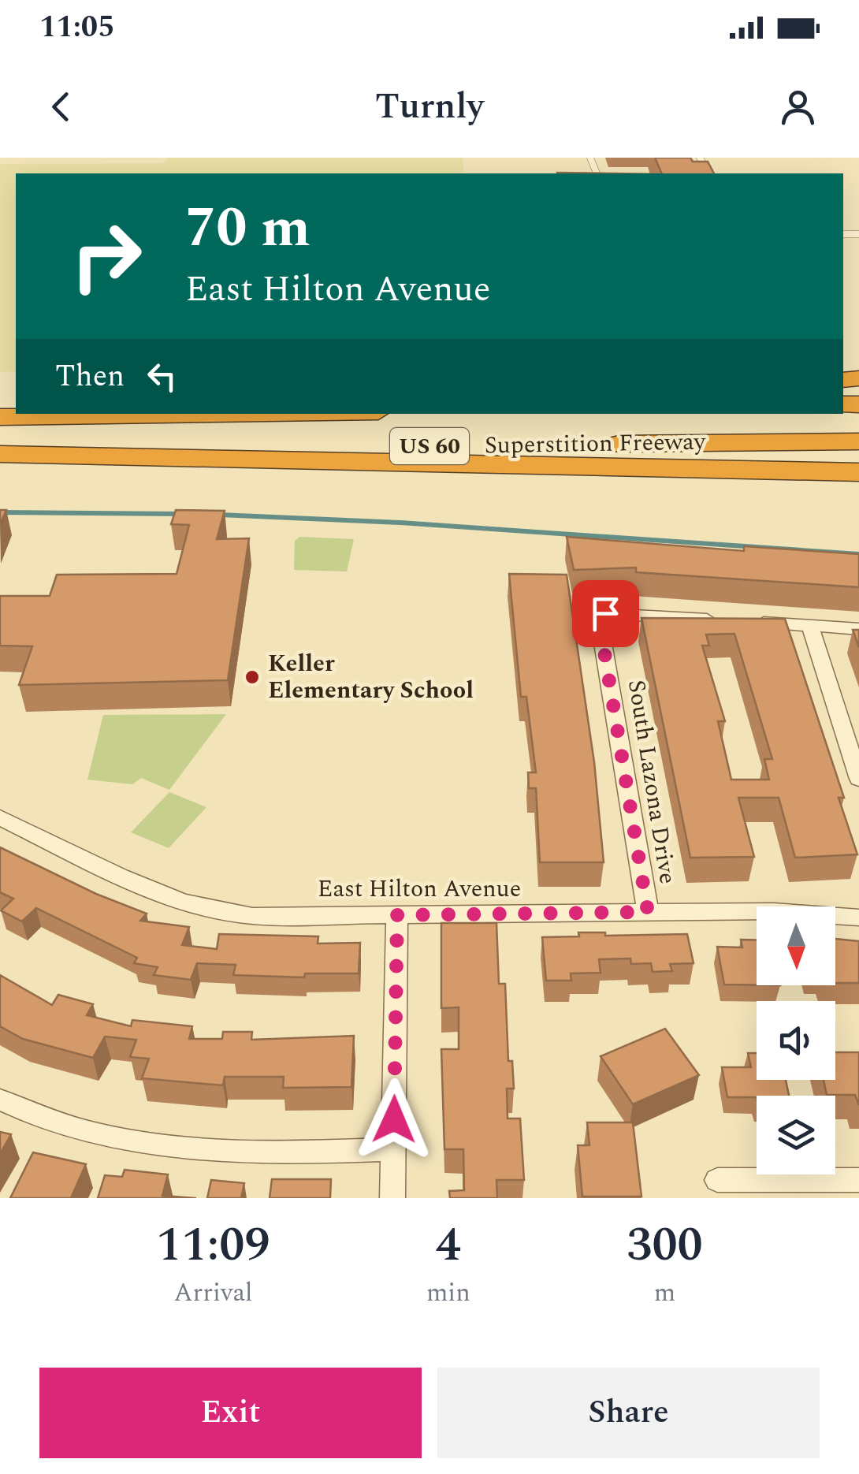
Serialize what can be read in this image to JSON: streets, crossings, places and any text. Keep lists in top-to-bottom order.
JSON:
{
  "streets": {
    "highway": ["Superstition Freeway", "US 60"],
    "street": ["South Lazona Drive", "East Hilton Avenue"]
  },
  "crossings": [
    ["South Lazona Drive", "East Hilton Avenue"]
  ],
  "places": ["Keller Elementary School"],
  "north": "bottom",
  "page": {
    "status": "11:05",
    "header": "Turnly",
    "turn": ["70 m", "East Hilton Avenue"],
    "then": "Then",
    "eta": [
      "11:09",
      "Arrival",
      "4",
      "min",
      "300",
      "m"
    ],
    "buttons": ["Exit", "Share"]
  }
}
